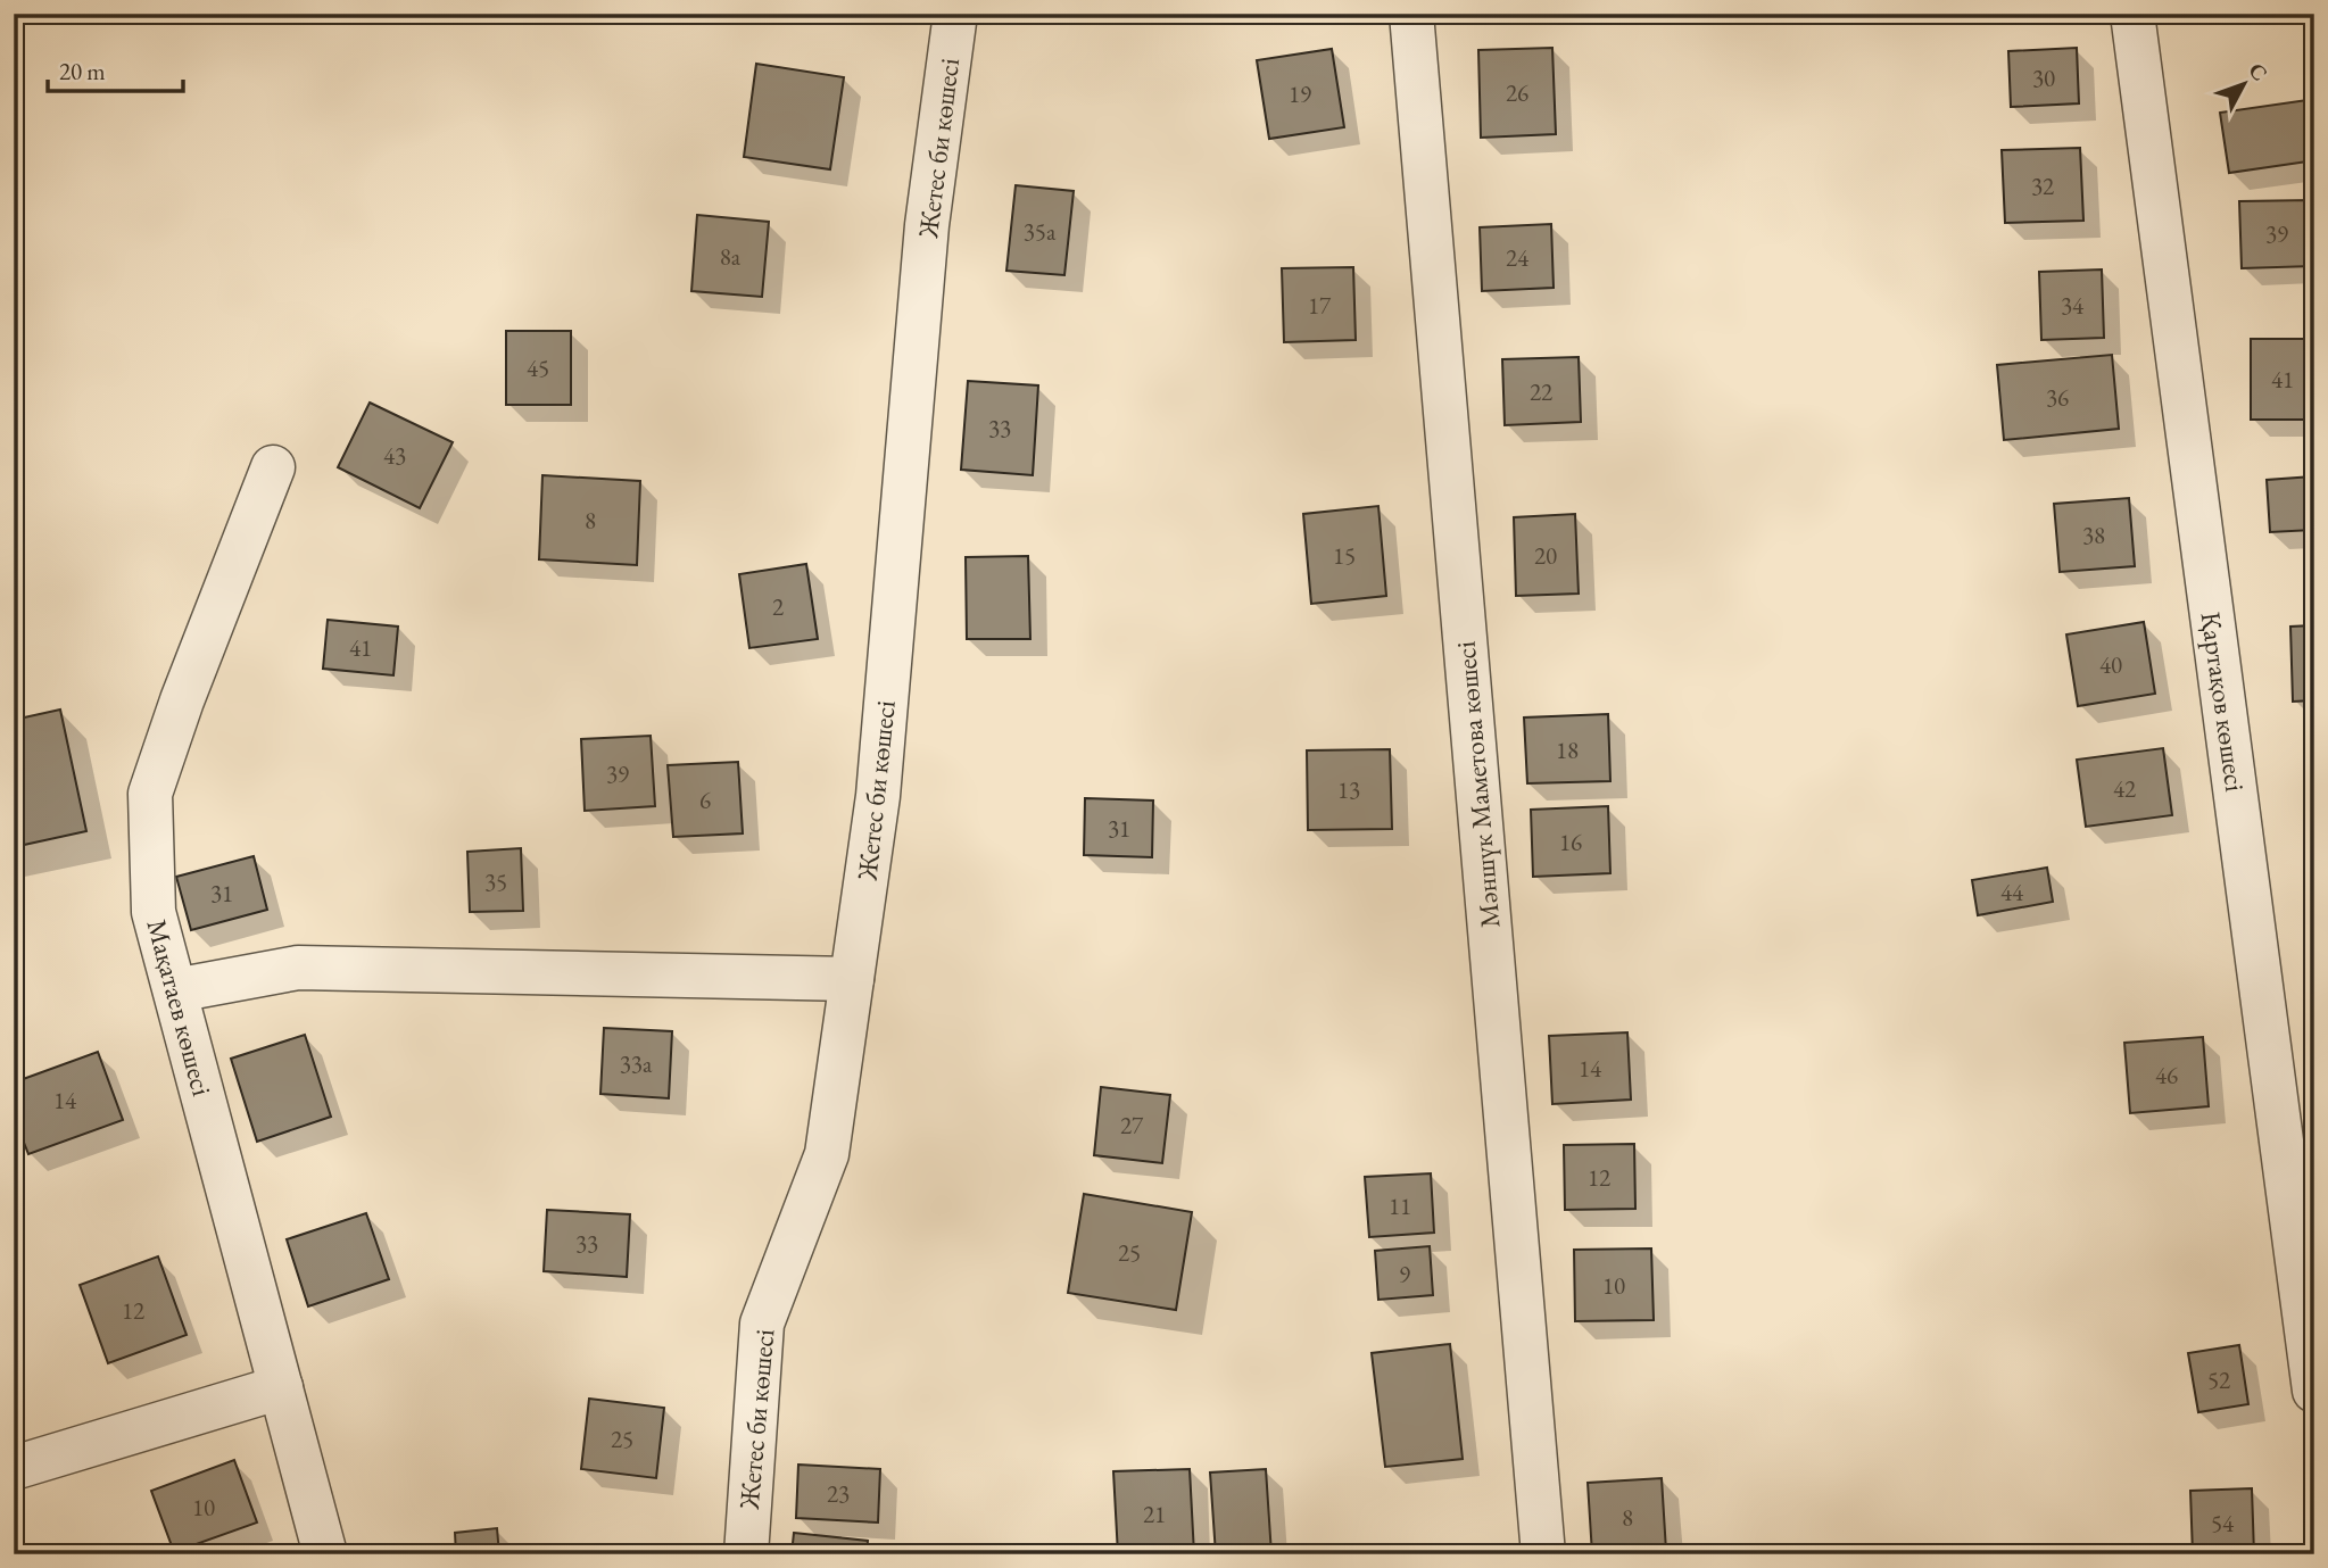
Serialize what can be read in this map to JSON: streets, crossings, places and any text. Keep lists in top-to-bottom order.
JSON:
{
  "streets": {
    "street": [
      "Жетес би көшесі",
      "Қартақов көшесі",
      "Мәншүк Маметова көшесі",
      "Мақатаев көшесі"
    ]
  },
  "house_numbers": [
    "30",
    "26",
    "19",
    "32",
    "35а",
    "39",
    "8а",
    "24",
    "17",
    "34",
    "45",
    "41",
    "22",
    "36",
    "33",
    "43",
    "8",
    "38",
    "15",
    "20",
    "2",
    "41",
    "40",
    "18",
    "39",
    "42",
    "13",
    "6",
    "31",
    "16",
    "35",
    "44",
    "31",
    "33а",
    "14",
    "46",
    "14",
    "27",
    "12",
    "11",
    "33",
    "25",
    "9",
    "10",
    "12",
    "52",
    "25",
    "23",
    "10",
    "21",
    "8",
    "54"
  ],
  "scale_bar": "20 m",
  "north": "top right"
}
